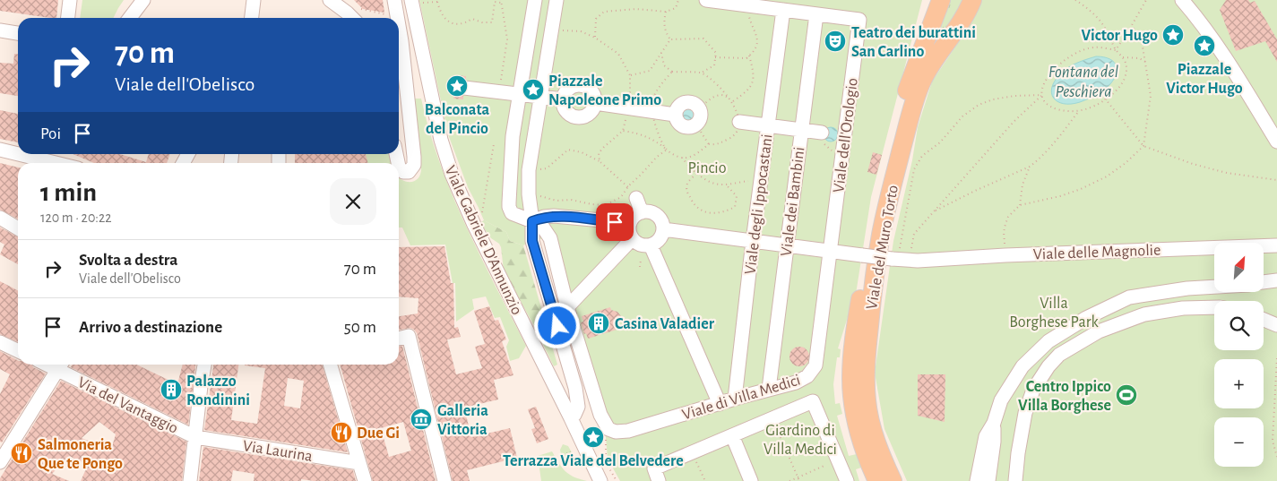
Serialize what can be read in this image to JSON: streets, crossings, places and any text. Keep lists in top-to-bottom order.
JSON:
{
  "streets": {
    "main road": ["Viale del Muro Torto"],
    "street": [
      "Viale dell'Orologio",
      "Viale dei Bambini",
      "Viale degli Ippocastani",
      "Viale Gabriele D'Annunzio",
      "Viale delle Magnolie",
      "Viale di Villa Medici",
      "Via del Vantaggio",
      "Via Laurina"
    ]
  },
  "crossings": [
    ["Viale dell'Orologio", "Viale dei Bambini"],
    ["Viale dell'Orologio", "Viale delle Magnolie"],
    ["Viale dell'Orologio", "Viale di Villa Medici"],
    ["Viale dei Bambini", "Viale delle Magnolie"],
    ["Viale dei Bambini", "Viale di Villa Medici"],
    ["Viale degli Ippocastani", "Viale delle Magnolie"],
    ["Viale degli Ippocastani", "Viale di Villa Medici"],
    ["Viale delle Magnolie", "Viale di Villa Medici"],
    ["Via del Vantaggio", "Via Laurina"]
  ],
  "water": ["Fontana del Peschiera"],
  "parks": ["Pincio", "Villa Borghese Park", "Giardino di Villa Medici"],
  "places": {
    "place": [
      "Victor Hugo",
      "Piazzale Victor Hugo",
      "Balconata del Pincio",
      "Piazzale Napoleone Primo",
      "Terrazza Viale del Belvedere"
    ],
    "theatre": ["Teatro dei burattini San Carlino"],
    "building": ["Casina Valadier", "Palazzo Rondinini"],
    "sports": ["Centro Ippico Villa Borghese"],
    "museum": ["Galleria Vittoria"],
    "restaurant": ["Due Gi", "Salmoneria Que te Pongo"]
  },
  "north": "top right",
  "page": {
    "turn": ["70 m", "Viale dell'Obelisco"],
    "then": "Poi",
    "heading": ["1 min", "120 m · 20:22"],
    "list": [
      {
        "name": "Svolta a destra",
        "note": "Viale dell'Obelisco",
        "value": "70 m"
      },
      {
        "name": "Arrivo a destinazione",
        "value": "50 m"
      }
    ],
    "map_buttons": ["+", "−"]
  }
}
